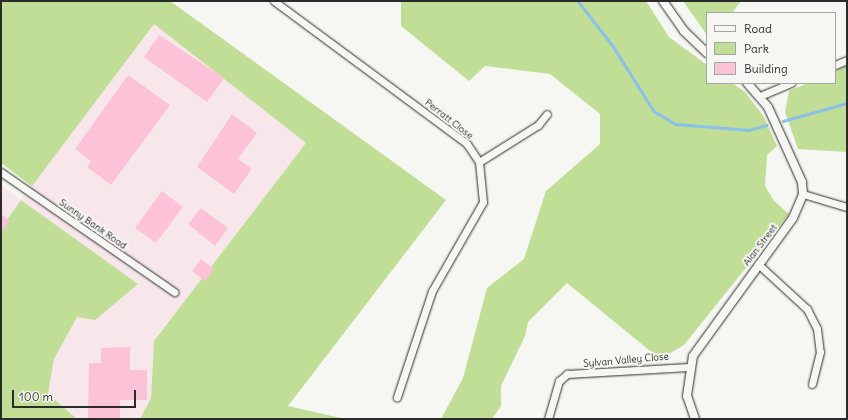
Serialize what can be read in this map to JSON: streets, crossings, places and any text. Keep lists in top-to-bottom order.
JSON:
{
  "streets": {
    "street": [
      "Perratt Close",
      "Sunny Bank Road",
      "Alan Street",
      "Sylvan Valley Close"
    ]
  },
  "crossings": [
    ["Alan Street", "Sylvan Valley Close"]
  ],
  "legend": ["Road", "Park", "Building"],
  "scale_bar": "100 m"
}
